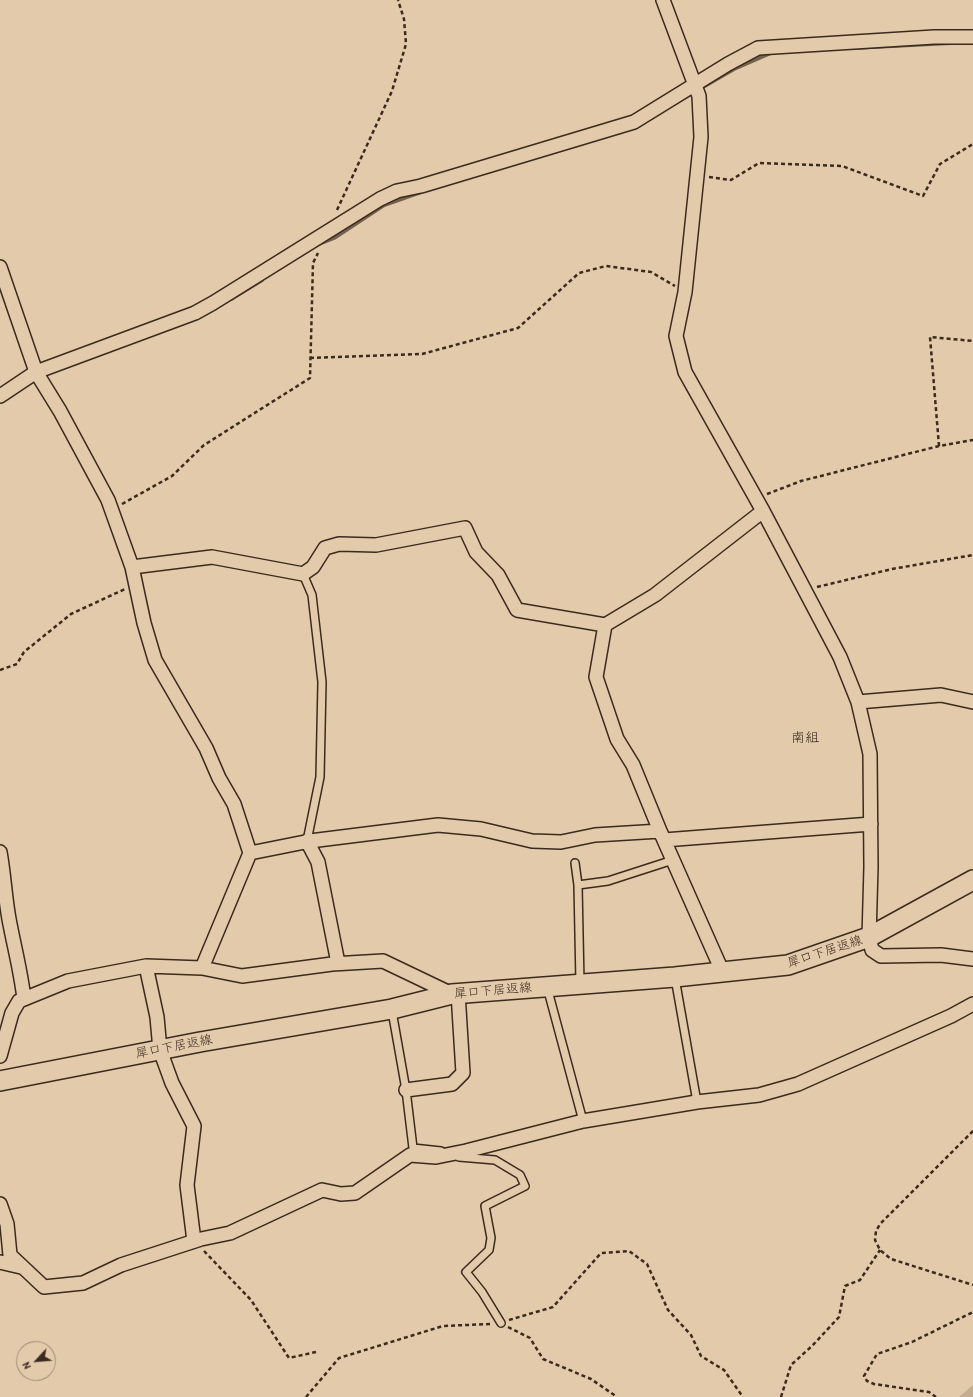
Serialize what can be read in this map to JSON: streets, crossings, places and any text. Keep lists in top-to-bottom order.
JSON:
{
  "streets": {
    "main road": ["犀口下居返線"]
  },
  "districts": ["南組"],
  "north": "bottom left"
}
